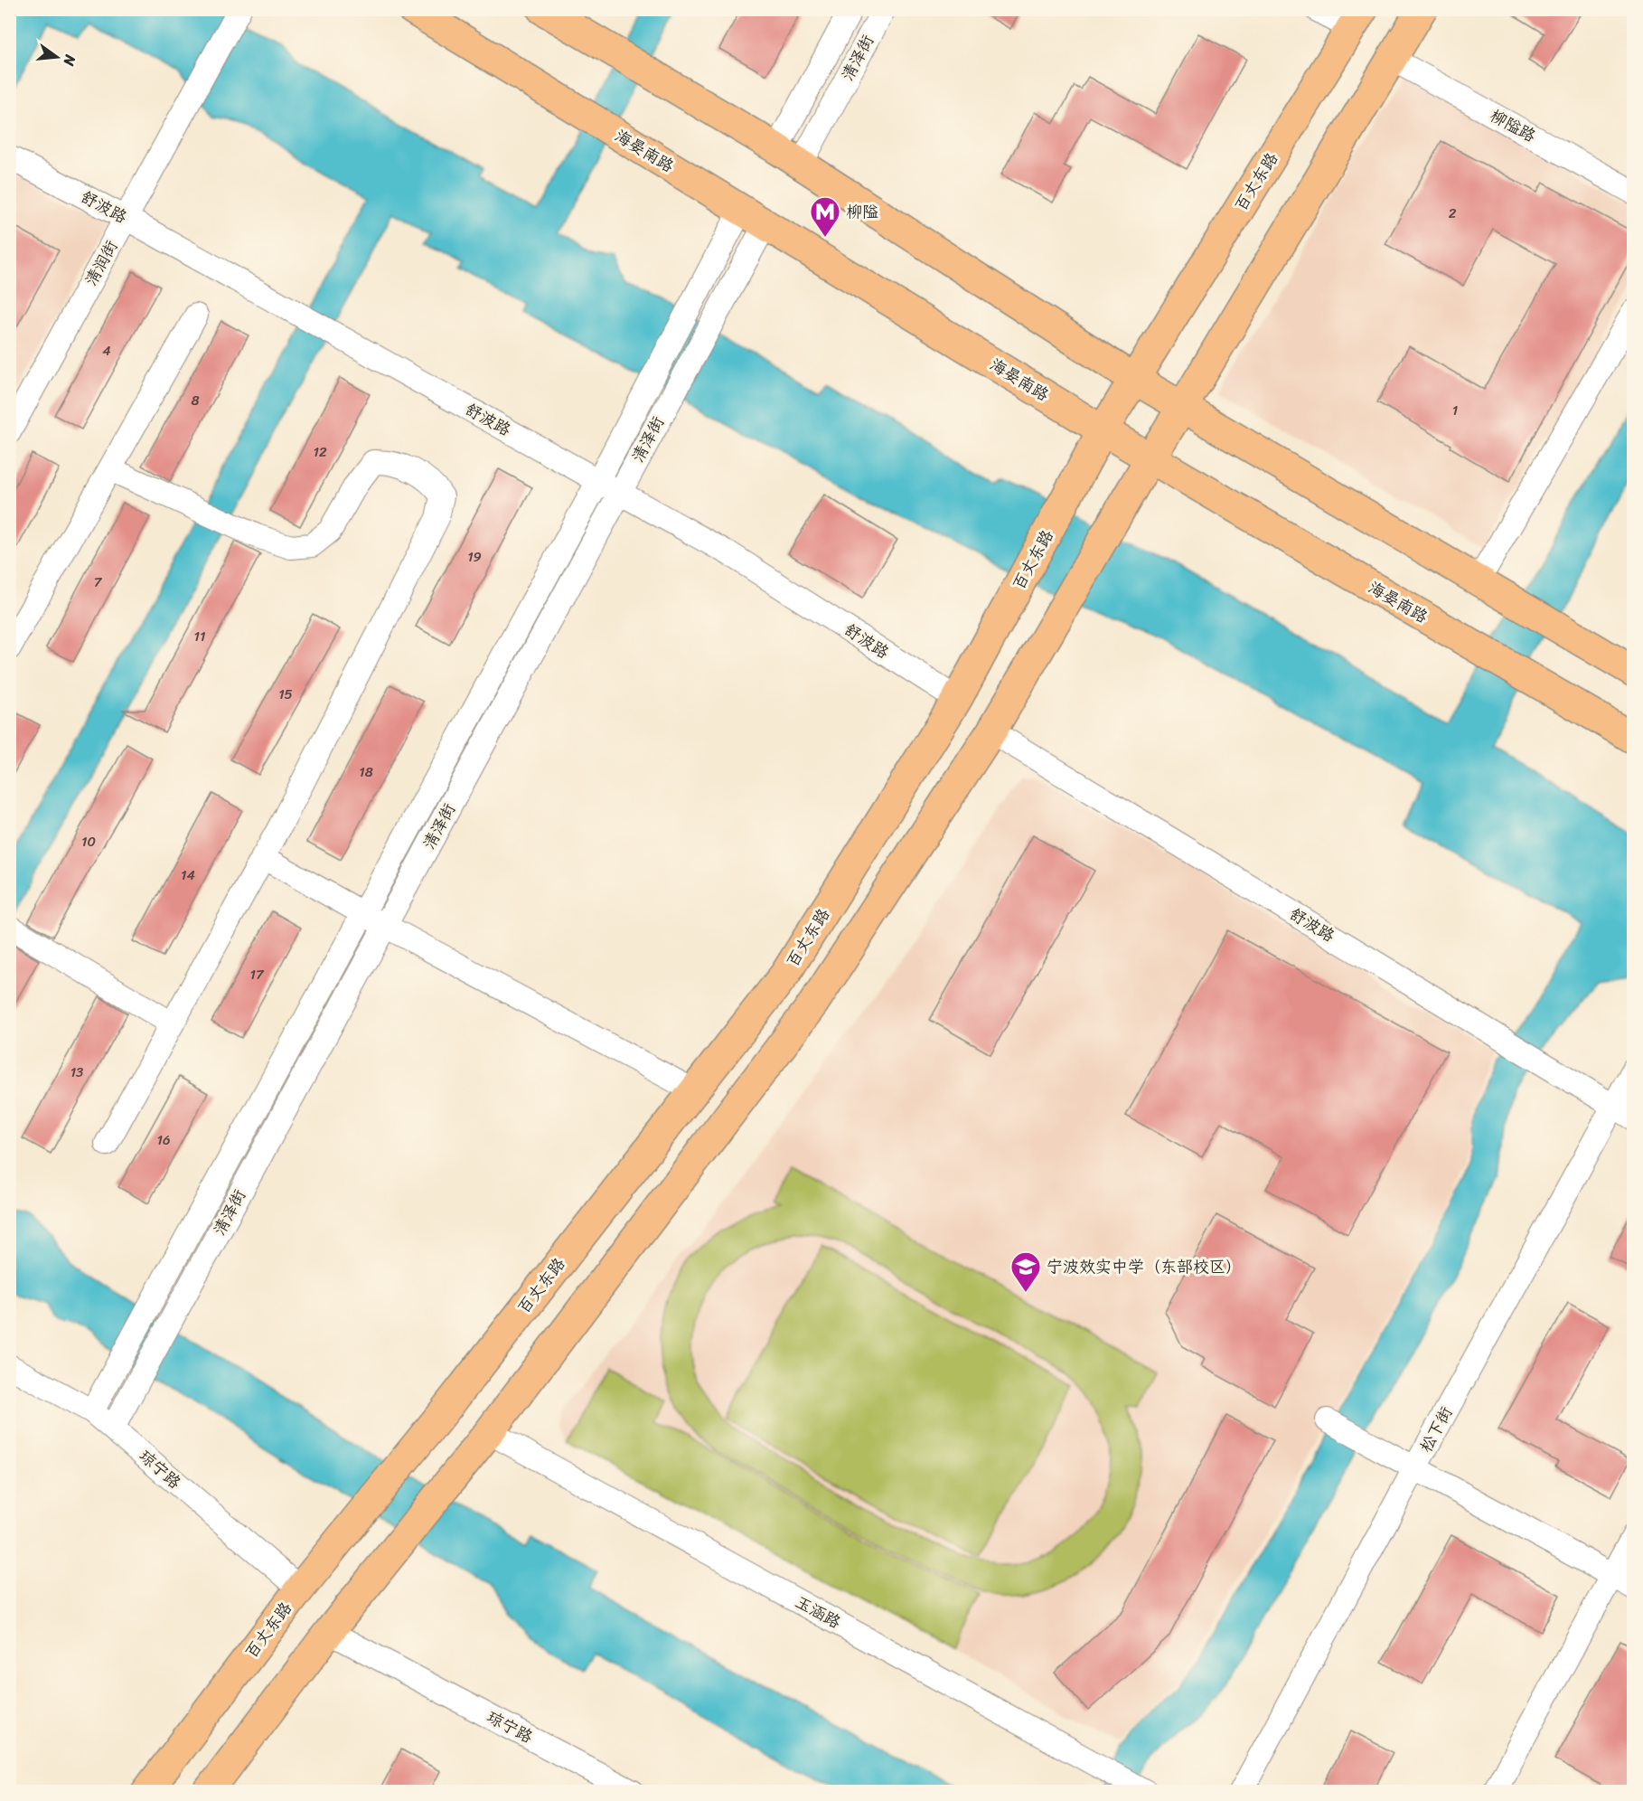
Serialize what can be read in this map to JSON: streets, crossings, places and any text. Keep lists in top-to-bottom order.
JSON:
{
  "streets": {
    "main road": ["海晏南路", "百丈东路"],
    "street": [
      "清泽街",
      "柳隘路",
      "舒波路",
      "清润街",
      "松下街",
      "琼宁路",
      "玉涵路"
    ]
  },
  "crossings": [
    ["清泽街", "海晏南路"],
    ["清泽街", "舒波路"],
    ["清泽街", "琼宁路"],
    ["海晏南路", "百丈东路"],
    ["百丈东路", "舒波路"],
    ["百丈东路", "琼宁路"],
    ["舒波路", "清润街"],
    ["舒波路", "松下街"]
  ],
  "places": {
    "metro station": ["柳隘"],
    "school or university": ["宁波效实中学（东部校区）"]
  },
  "house_numbers": [
    "2",
    "4",
    "8",
    "1",
    "12",
    "19",
    "7",
    "11",
    "15",
    "18",
    "10",
    "14",
    "17",
    "13",
    "16"
  ],
  "north": "right"
}
